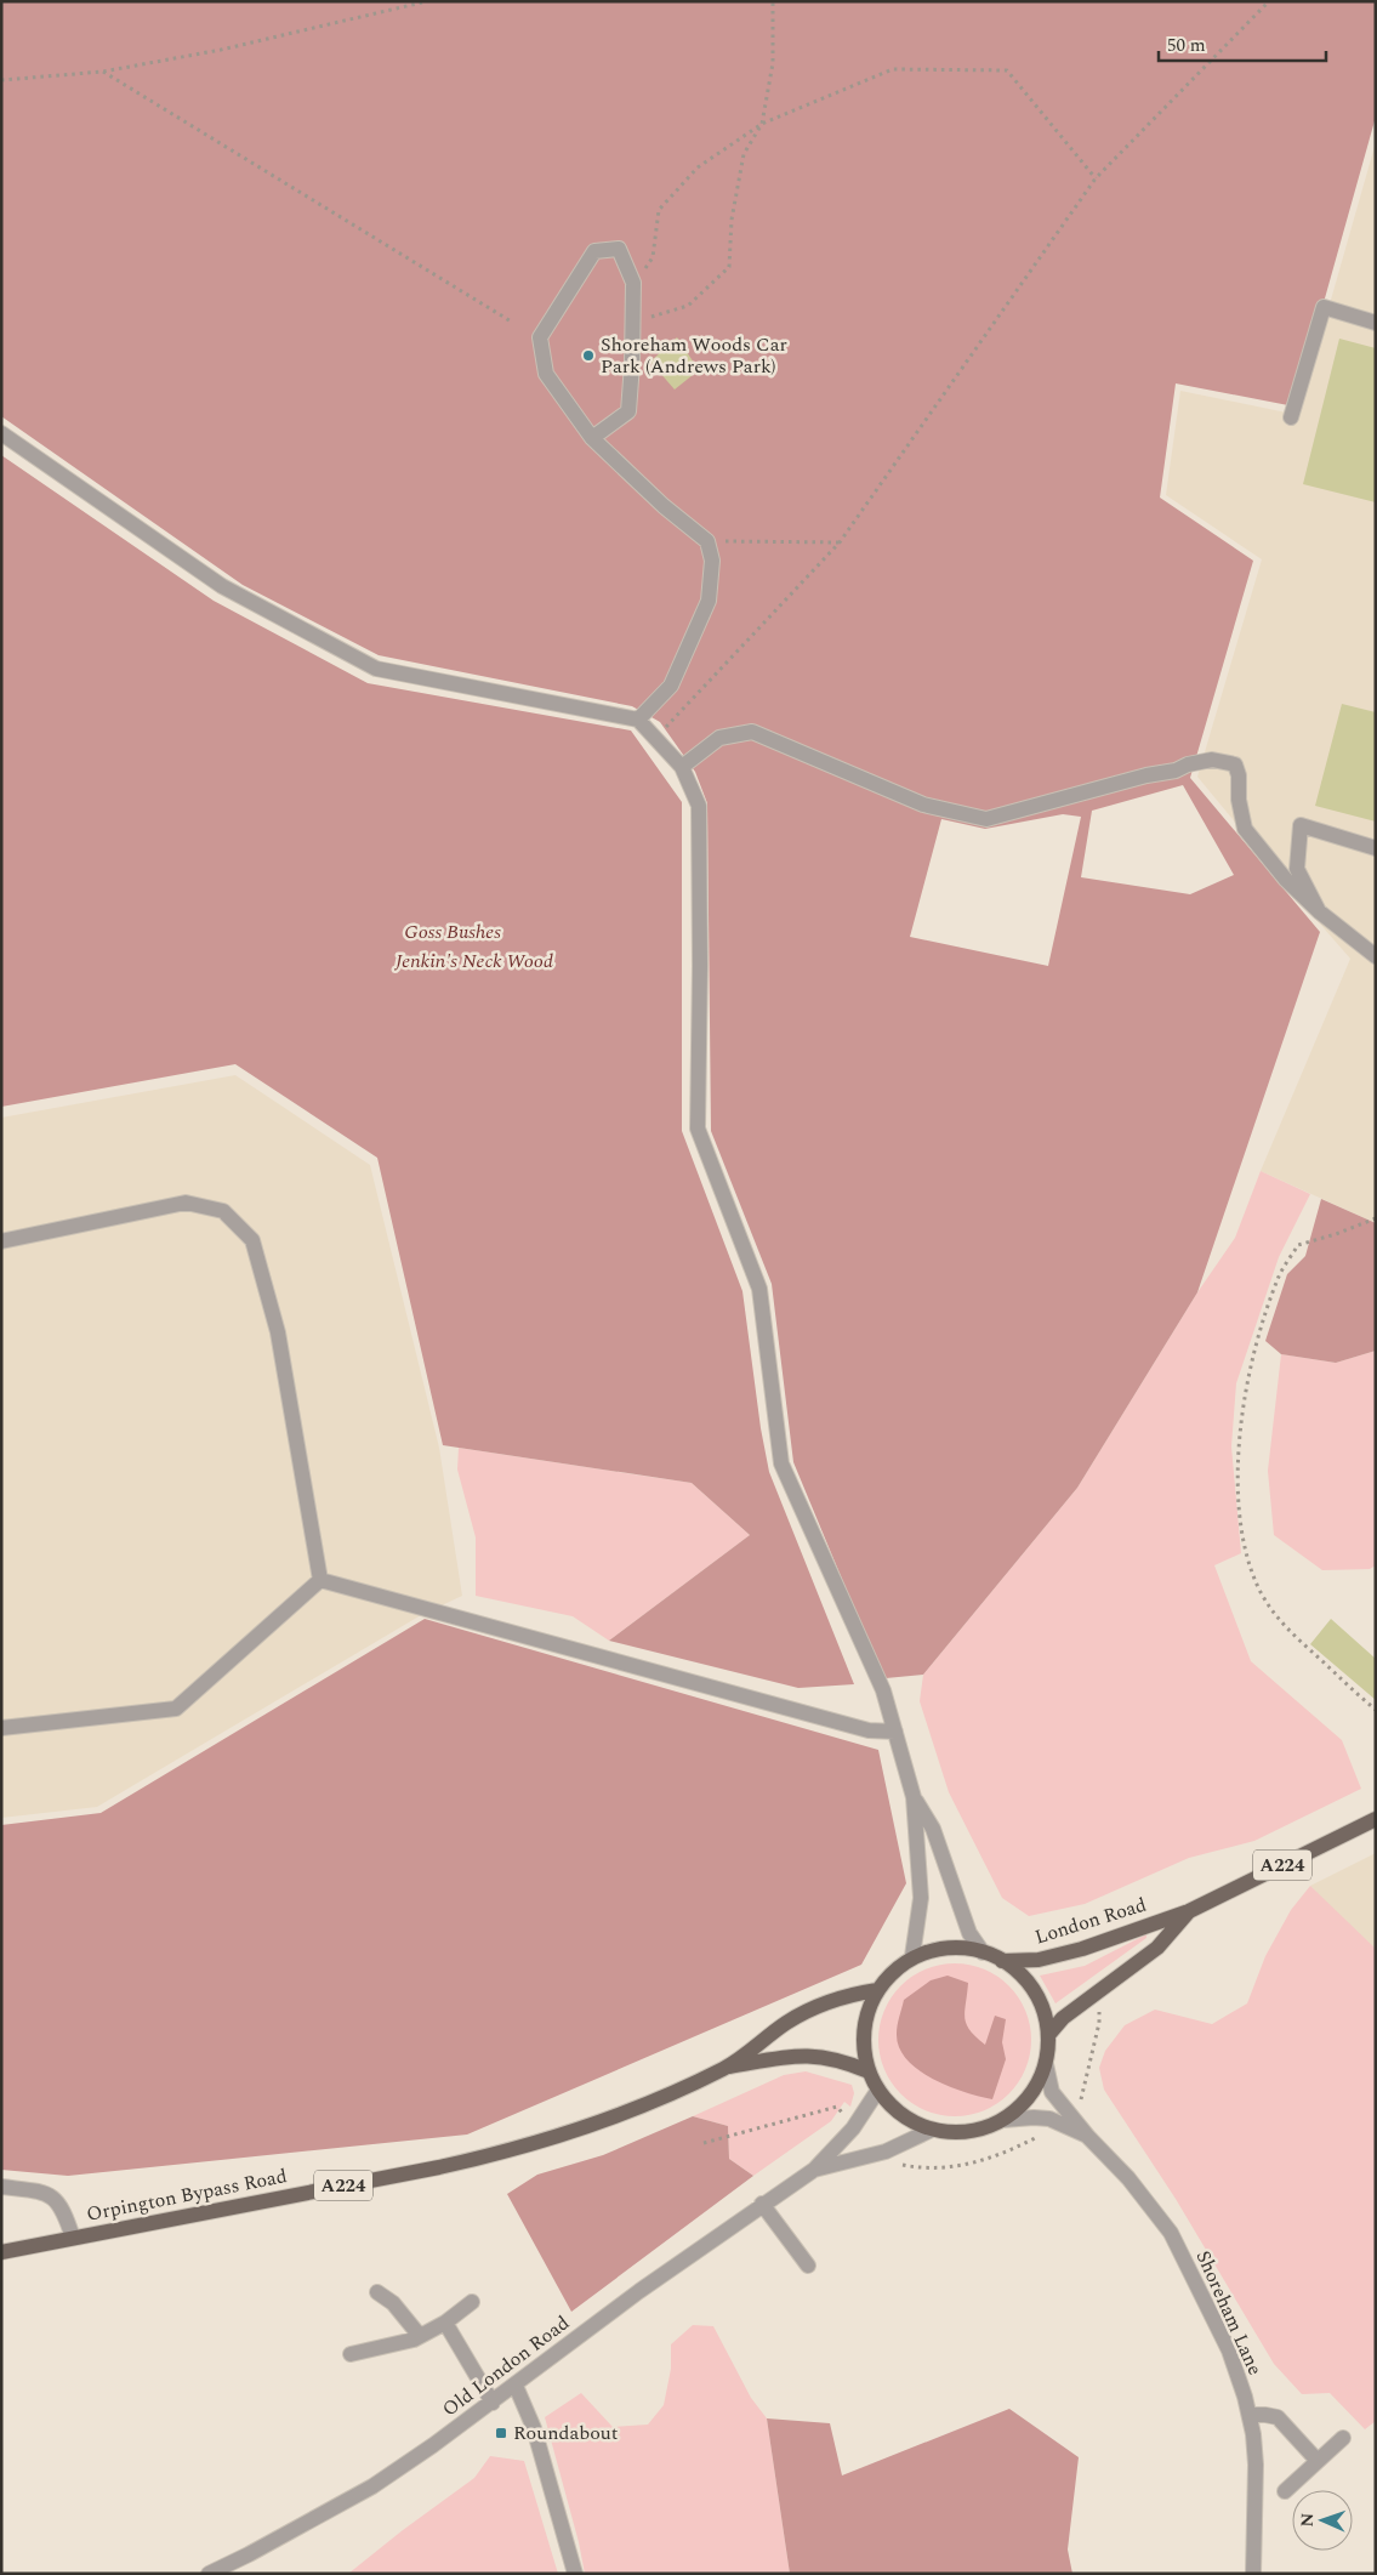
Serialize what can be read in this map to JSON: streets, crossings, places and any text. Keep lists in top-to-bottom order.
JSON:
{
  "streets": {
    "main road": ["A224", "London Road", "Orpington Bypass Road"],
    "street": ["Shoreham Lane", "Old London Road"]
  },
  "crossings": [
    ["London Road", "Orpington Bypass Road"],
    ["London Road", "Shoreham Lane"],
    ["London Road", "Old London Road"],
    ["Orpington Bypass Road", "Shoreham Lane"],
    ["Orpington Bypass Road", "Old London Road"],
    ["Shoreham Lane", "Old London Road"]
  ],
  "parks": ["Goss Bushes", "Jenkin's Neck Wood"],
  "places": {
    "other": ["Shoreham Woods Car Park (Andrews Park)"],
    "transit": ["Roundabout"]
  },
  "scale_bar": "50 m",
  "north": "left"
}
